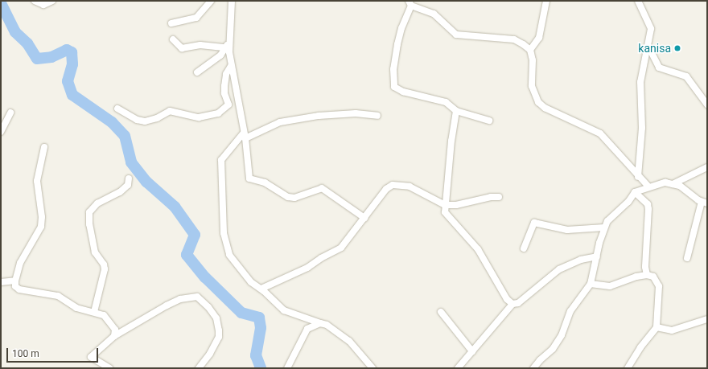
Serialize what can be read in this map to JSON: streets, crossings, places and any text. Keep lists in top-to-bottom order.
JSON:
{
  "places": ["kanisa"],
  "scale_bar": "100 m"
}
